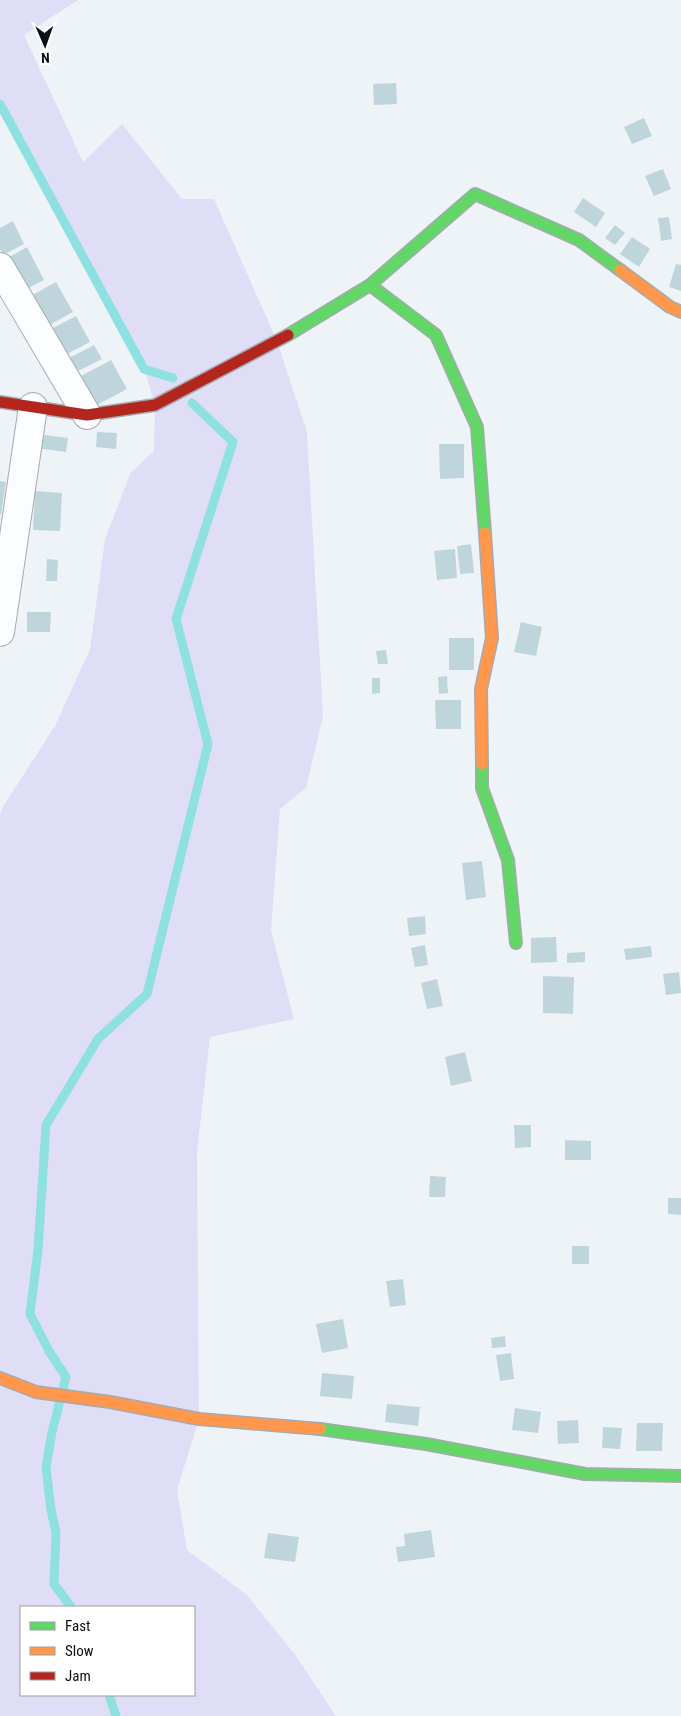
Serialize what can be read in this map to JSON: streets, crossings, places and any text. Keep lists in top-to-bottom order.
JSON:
{
  "legend": ["Fast", "Slow", "Jam"],
  "north": "bottom"
}
